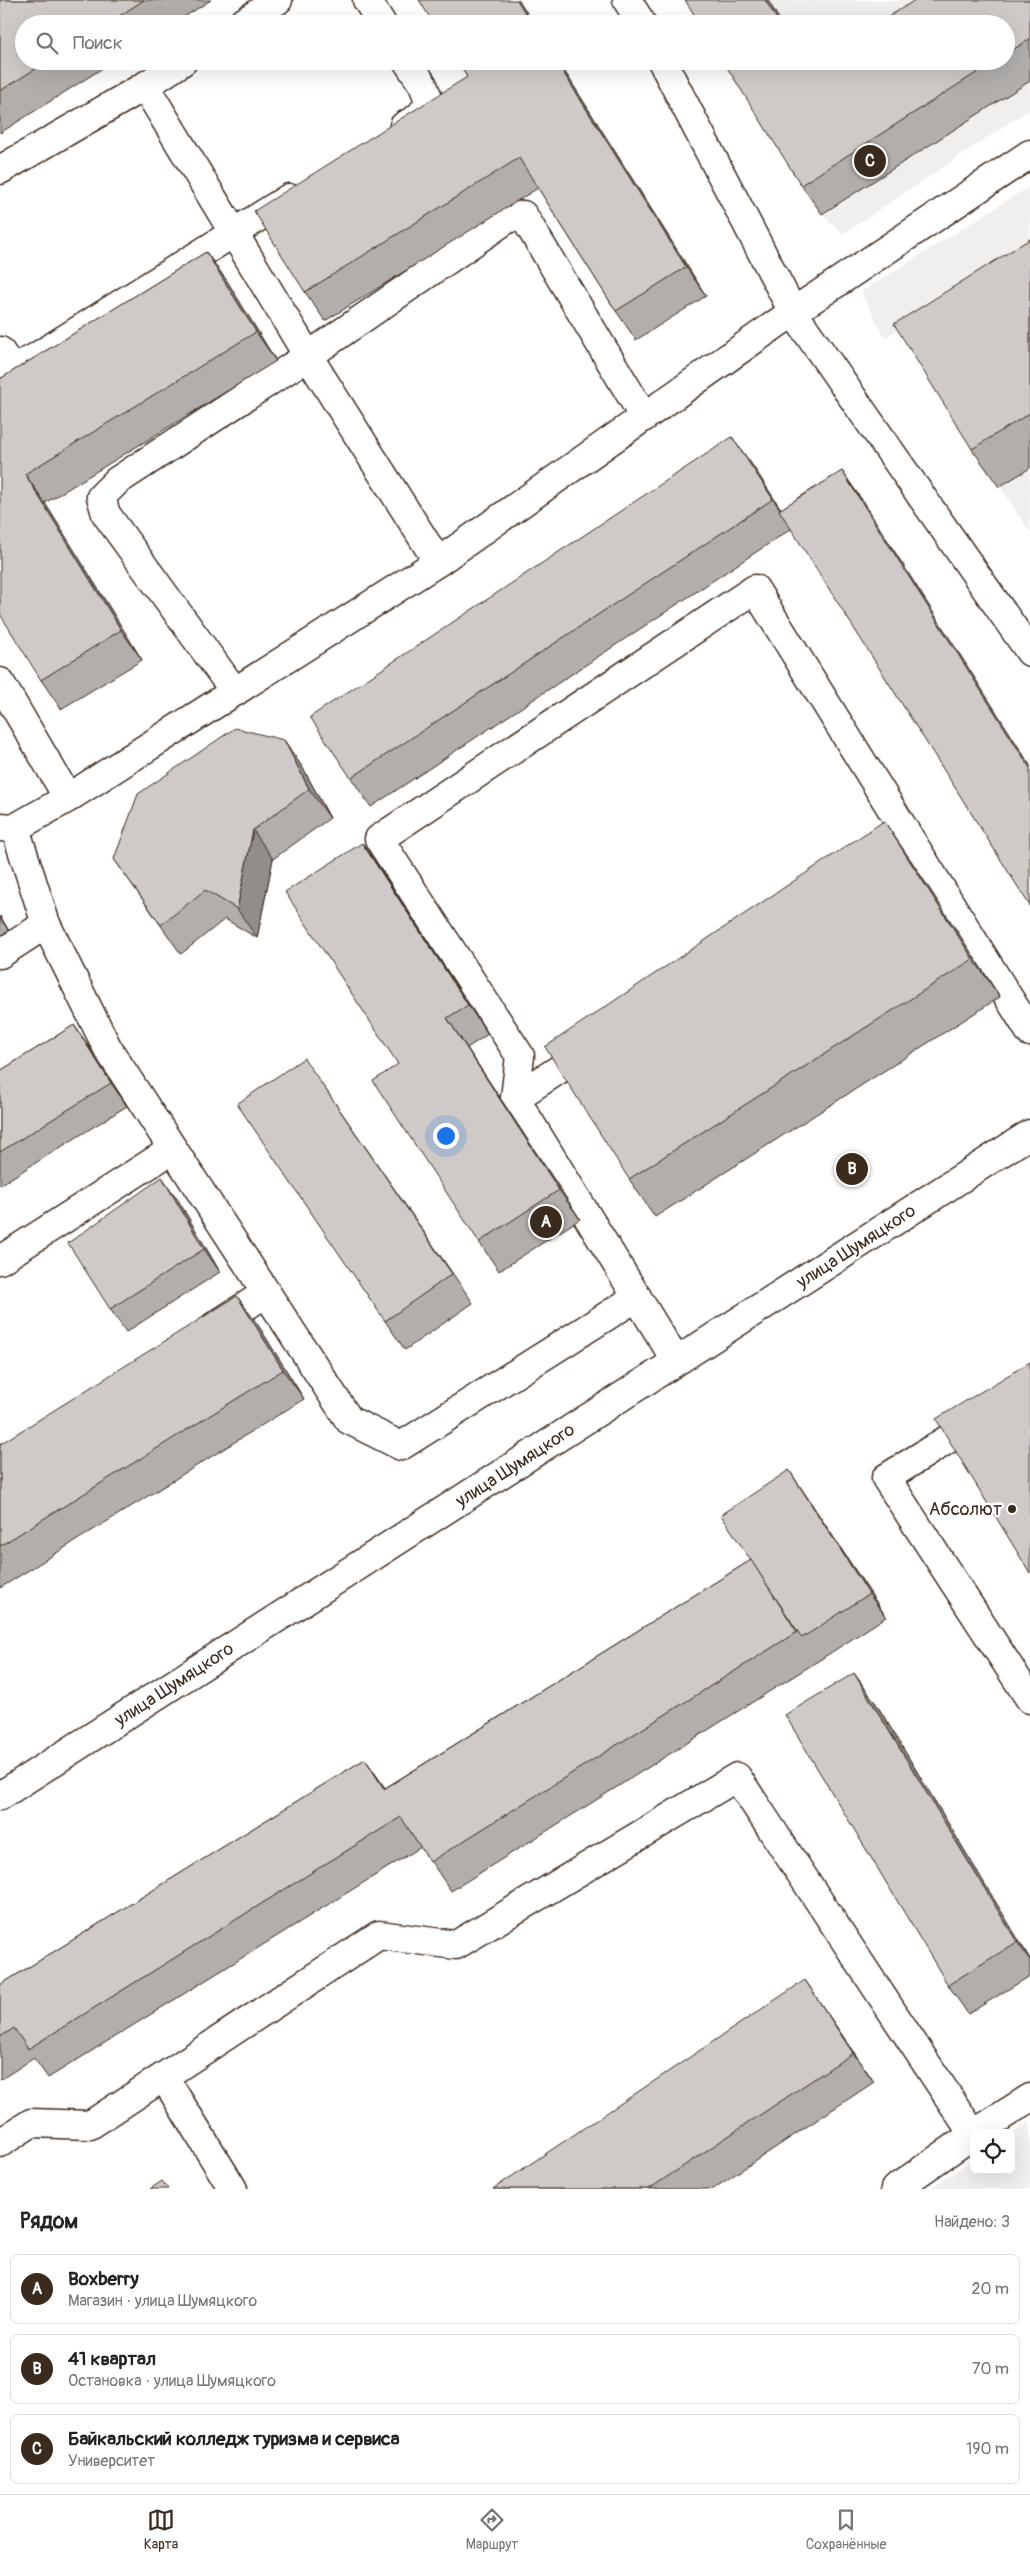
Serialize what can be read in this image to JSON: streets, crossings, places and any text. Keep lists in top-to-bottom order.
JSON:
{
  "streets": {
    "main road": ["улица Шумяцкого"]
  },
  "places": ["Абсолют"],
  "page": {
    "search": "Поиск",
    "pins": ["C", "B", "A"],
    "heading": ["Рядом", "Найдено: 3"],
    "list": [
      {
        "mark": "A",
        "name": "Boxberry",
        "note": "Магазин · улица Шумяцкого",
        "value": "20 m"
      },
      {
        "mark": "B",
        "name": "41 квартал",
        "note": "Остановка · улица Шумяцкого",
        "value": "70 m"
      },
      {
        "mark": "C",
        "name": "Байкальский колледж туризма и сервиса",
        "note": "Университет",
        "value": "190 m"
      }
    ],
    "nav": ["Карта", "Маршрут", "Сохранённые"]
  }
}
